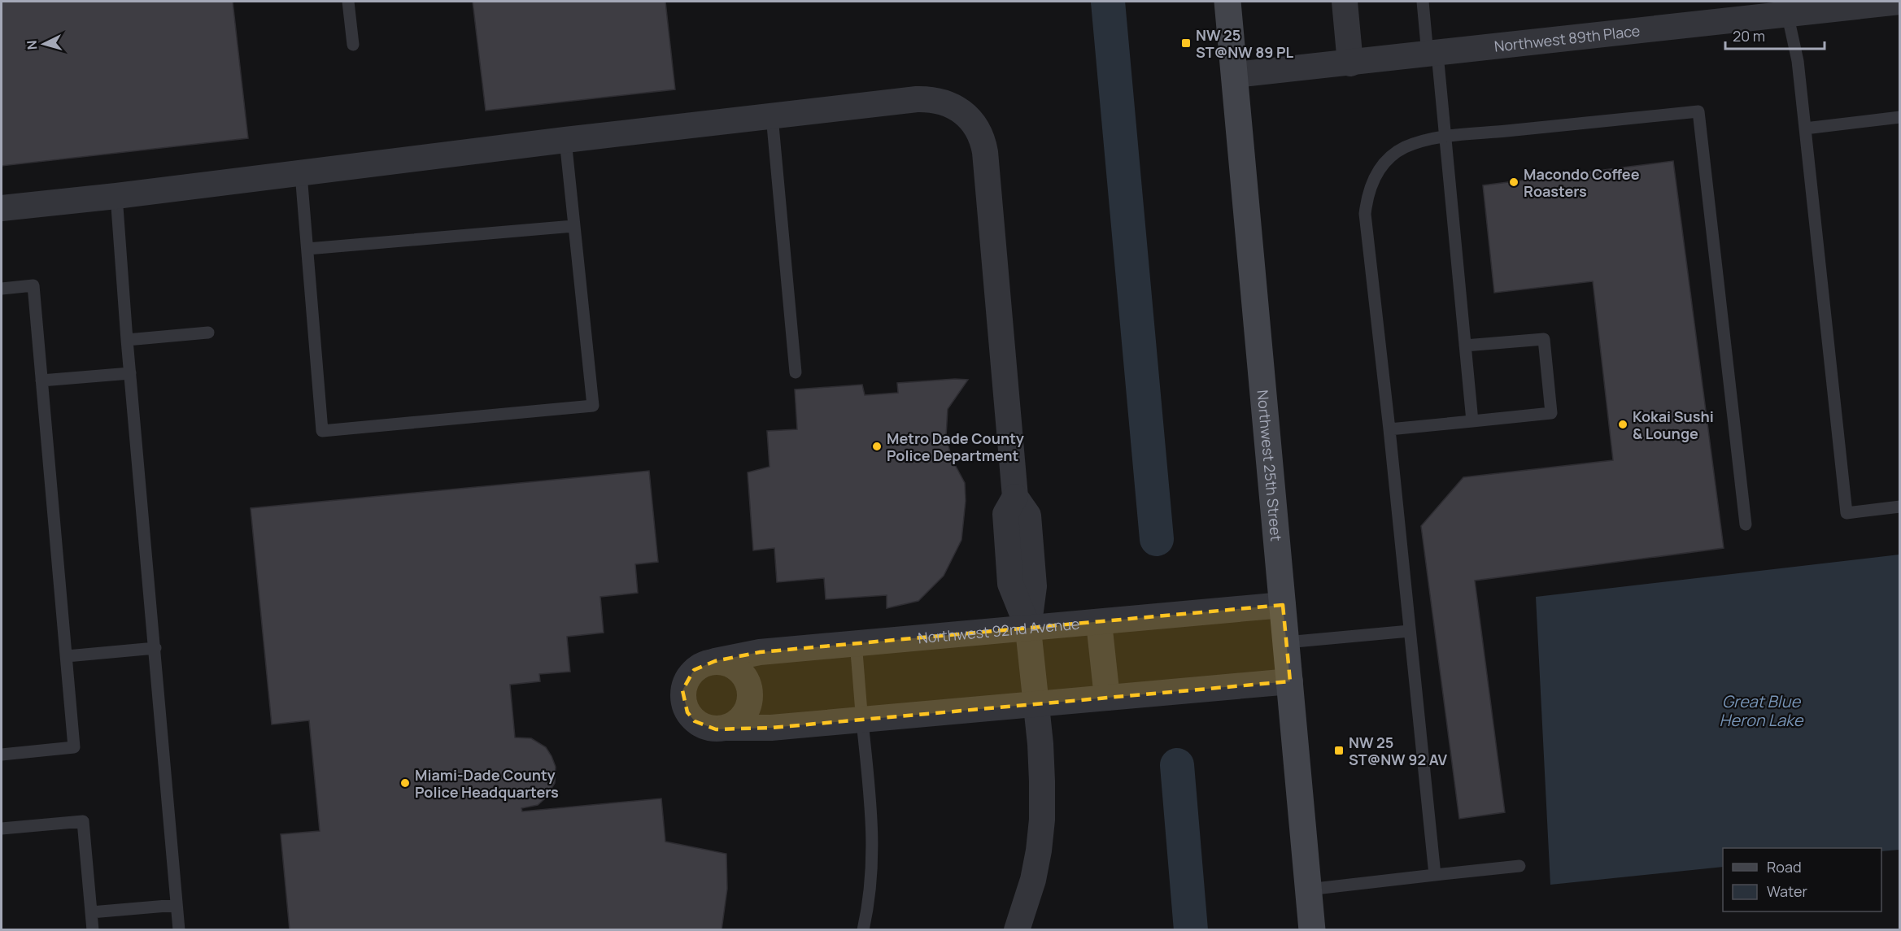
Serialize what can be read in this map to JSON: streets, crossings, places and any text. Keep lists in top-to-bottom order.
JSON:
{
  "streets": {
    "main road": ["Northwest 25th Street"],
    "street": ["Northwest 89th Place", "Northwest 92nd Avenue"]
  },
  "crossings": [
    ["Northwest 89th Place", "Northwest 25th Street"],
    ["Northwest 25th Street", "Northwest 92nd Avenue"]
  ],
  "water": ["Great Blue Heron Lake"],
  "places": {
    "transit": ["NW 25 ST@NW 89 PL", "NW 25 ST@NW 92 AV"],
    "other": [
      "Macondo Coffee Roasters",
      "Kokai Sushi & Lounge",
      "Metro Dade County Police Department",
      "Miami-Dade County Police Headquarters"
    ]
  },
  "legend": ["Road", "Water"],
  "scale_bar": "20 m",
  "north": "left"
}
